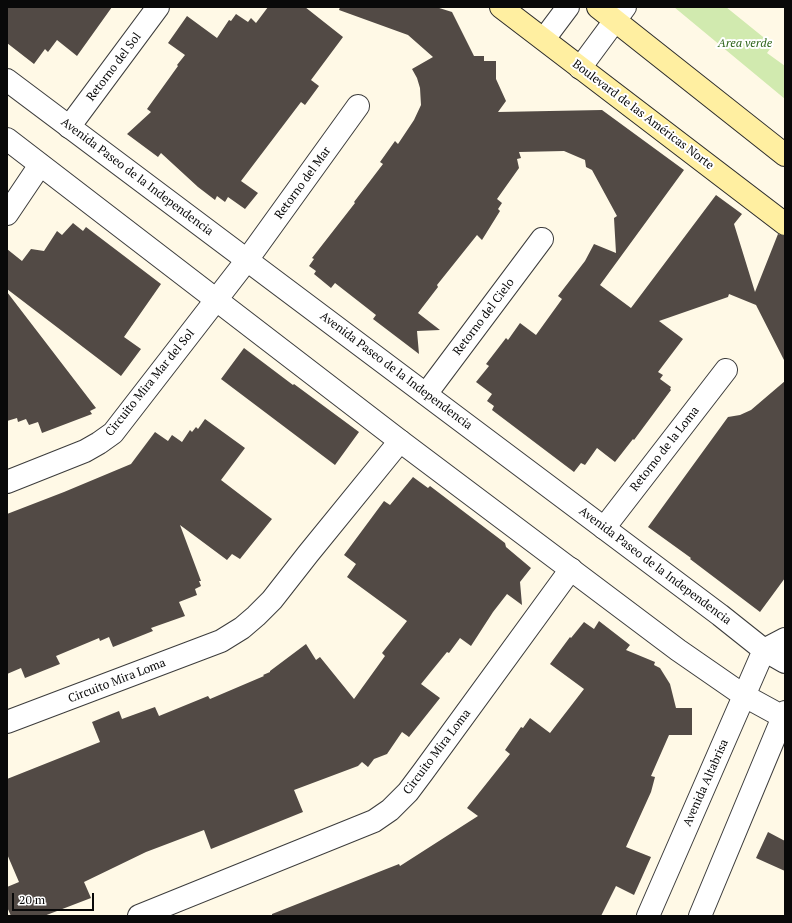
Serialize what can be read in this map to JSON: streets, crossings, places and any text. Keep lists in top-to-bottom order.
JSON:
{
  "streets": {
    "main road": ["Boulevard de las Américas Norte"],
    "street": [
      "Retorno del Sol",
      "Avenida Paseo de la Independencia",
      "Retorno del Mar",
      "Retorno del Cielo",
      "Circuito Mira Mar del Sol",
      "Retorno de la Loma",
      "Circuito Mira Loma",
      "Avenida Altabrisa"
    ]
  },
  "crossings": [
    ["Retorno del Sol", "Avenida Paseo de la Independencia"],
    ["Avenida Paseo de la Independencia", "Retorno del Mar"],
    ["Avenida Paseo de la Independencia", "Retorno del Cielo"],
    ["Avenida Paseo de la Independencia", "Retorno de la Loma"],
    ["Avenida Paseo de la Independencia", "Avenida Altabrisa"],
    ["Retorno del Mar", "Circuito Mira Mar del Sol"]
  ],
  "parks": ["Area verde"],
  "scale_bar": "20 m"
}
